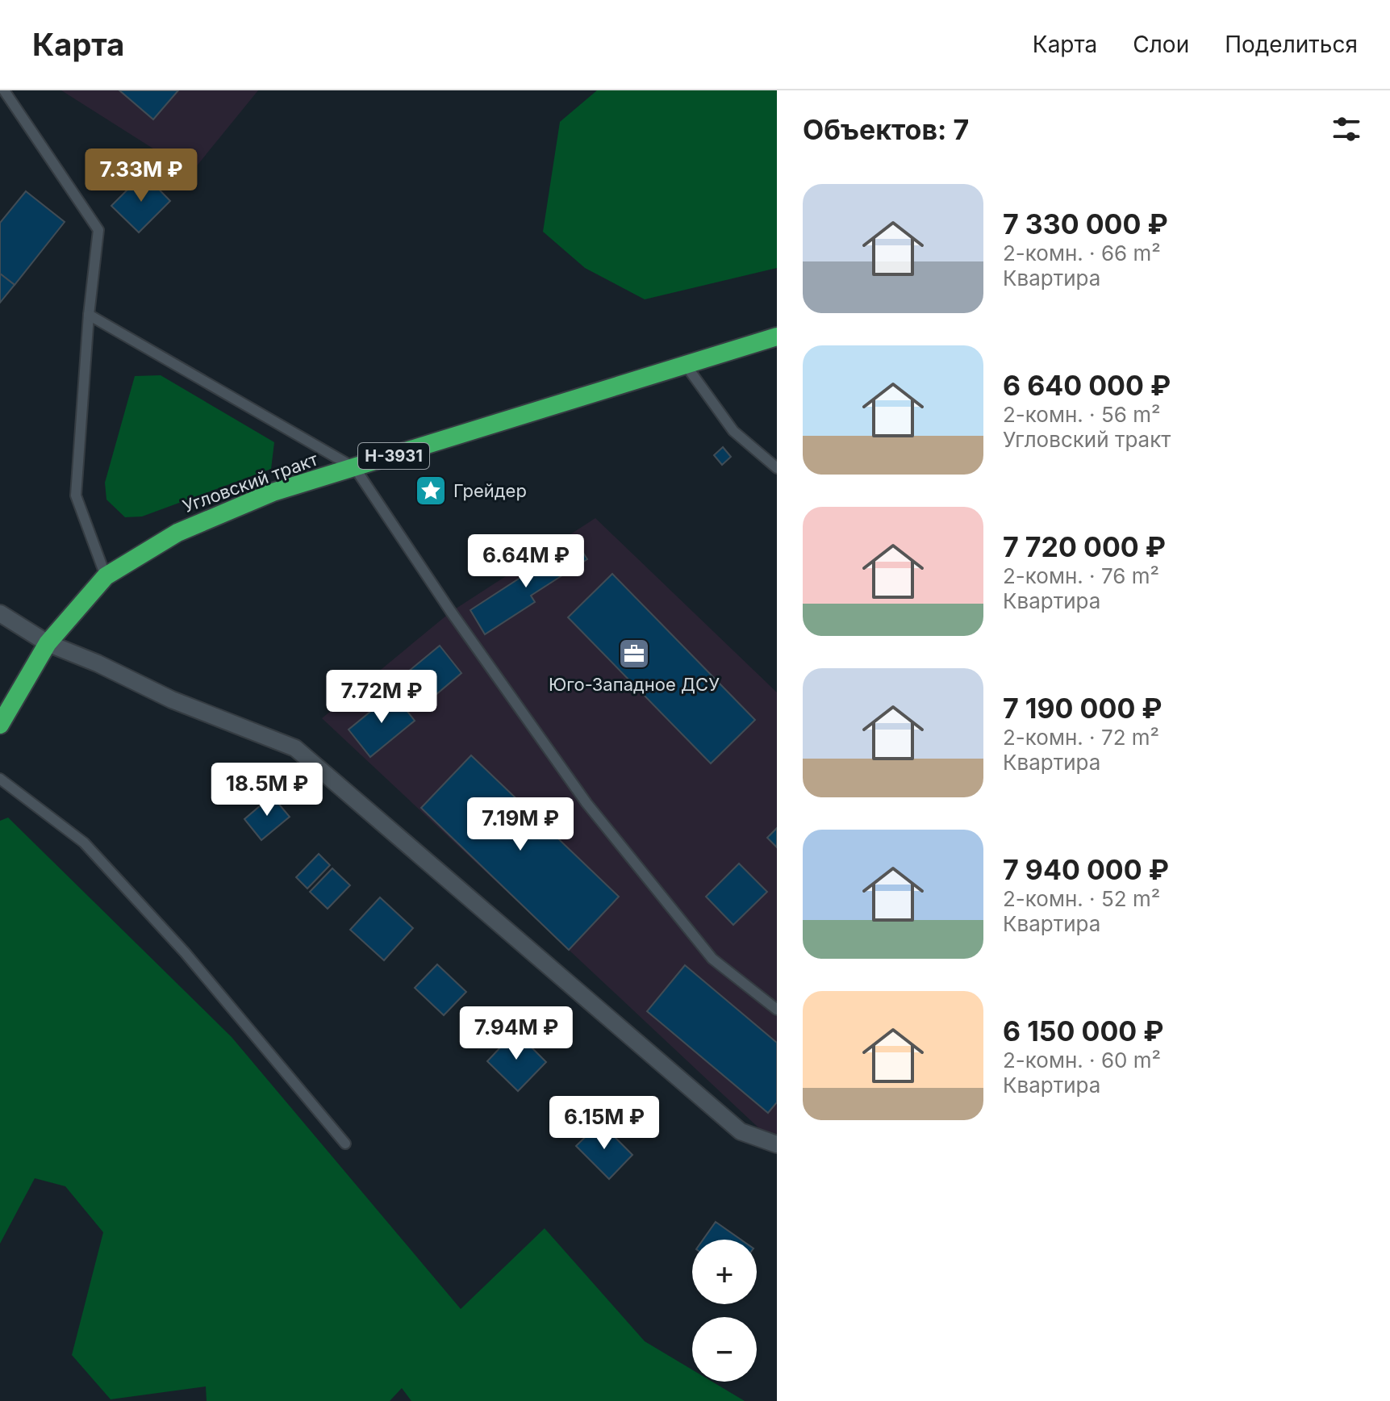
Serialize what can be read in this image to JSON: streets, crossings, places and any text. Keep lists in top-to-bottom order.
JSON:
{
  "streets": {
    "highway": ["Н-3931", "Угловский тракт"]
  },
  "places": {
    "place": ["Грейдер"],
    "office": ["Юго-Западное ДСУ"]
  },
  "page": {
    "header": "Карта",
    "nav": ["Карта", "Слои", "Поделиться"],
    "heading": "Объектов: 7",
    "price": [
      "7.33M ₽",
      "6.64M ₽",
      "7.72M ₽",
      "18.5M ₽",
      "7.19M ₽",
      "7.94M ₽",
      "6.15M ₽"
    ],
    "list": [
      {
        "name": "7 330 000 ₽",
        "note": "2-комн. · 66 m² · Квартира"
      },
      {
        "name": "6 640 000 ₽",
        "note": "2-комн. · 56 m² · Угловский тракт"
      },
      {
        "name": "7 720 000 ₽",
        "note": "2-комн. · 76 m² · Квартира"
      },
      {
        "name": "7 190 000 ₽",
        "note": "2-комн. · 72 m² · Квартира"
      },
      {
        "name": "7 940 000 ₽",
        "note": "2-комн. · 52 m² · Квартира"
      },
      {
        "name": "6 150 000 ₽",
        "note": "2-комн. · 60 m² · Квартира"
      }
    ],
    "map_buttons": ["+", "−"]
  }
}
